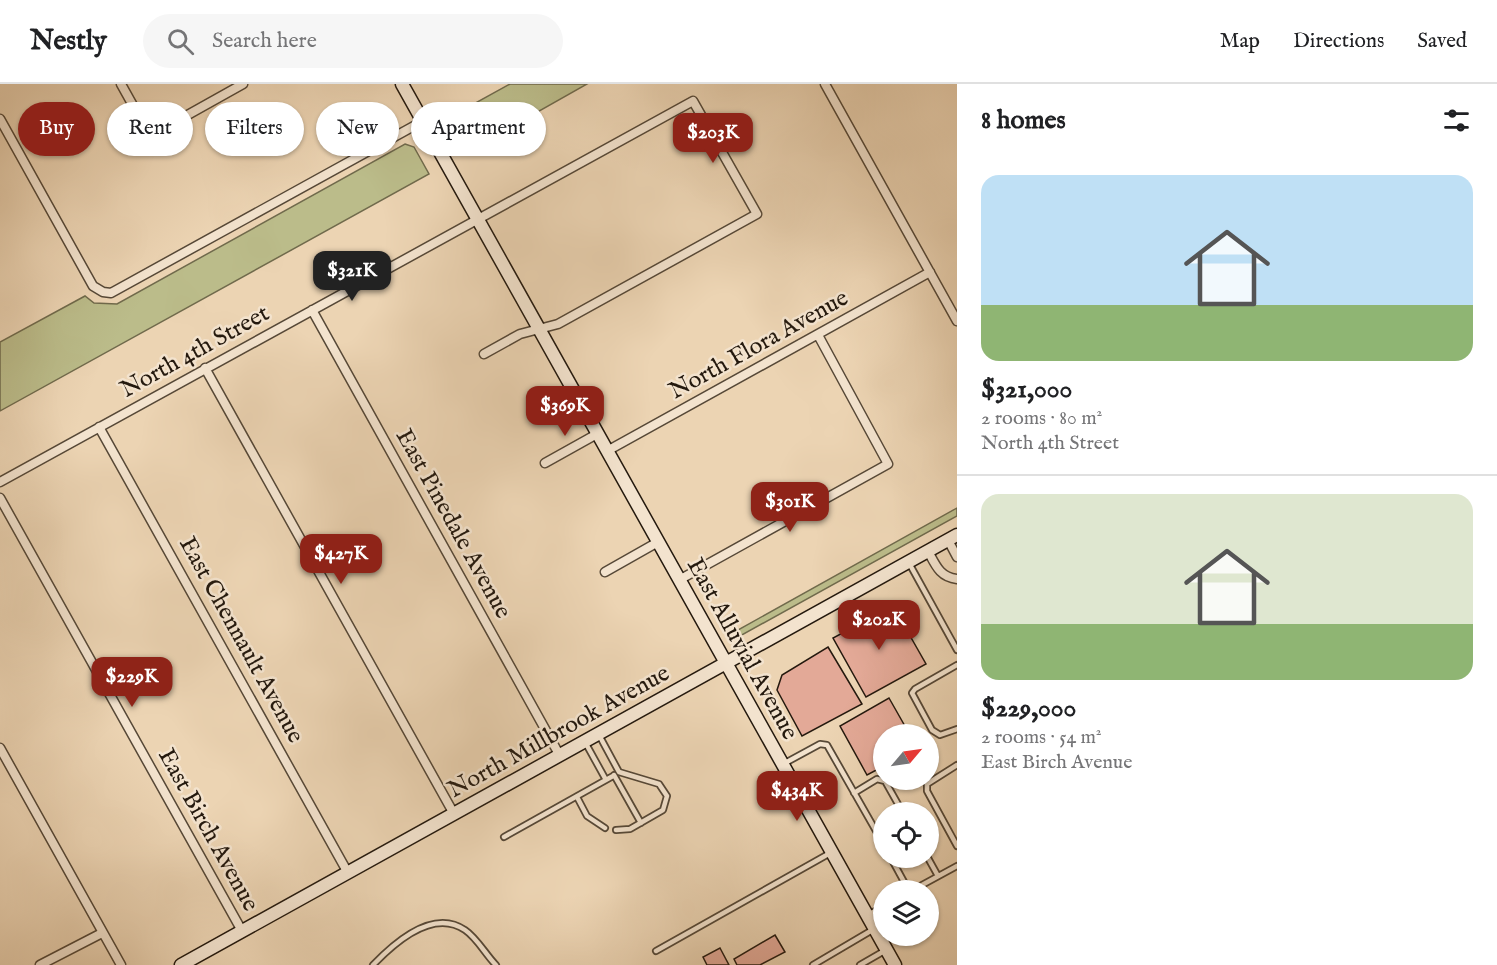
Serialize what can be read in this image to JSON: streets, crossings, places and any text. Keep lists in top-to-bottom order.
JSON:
{
  "streets": {
    "main road": ["East Alluvial Avenue", "North Millbrook Avenue"],
    "street": [
      "North Flora Avenue",
      "North 4th Street",
      "East Pinedale Avenue",
      "East Chennault Avenue",
      "East Birch Avenue"
    ]
  },
  "crossings": [
    ["North Flora Avenue", "East Alluvial Avenue"],
    ["North 4th Street", "East Pinedale Avenue"],
    ["North 4th Street", "East Chennault Avenue"],
    ["North 4th Street", "East Alluvial Avenue"],
    ["East Pinedale Avenue", "North Millbrook Avenue"],
    ["East Chennault Avenue", "North Millbrook Avenue"],
    ["East Alluvial Avenue", "North Millbrook Avenue"],
    ["North Millbrook Avenue", "East Birch Avenue"]
  ],
  "north": "top right",
  "page": {
    "header": "Nestly",
    "search": "Search here",
    "nav": ["Map", "Directions", "Saved"],
    "heading": "8 homes",
    "chip": [
      "Buy",
      "Rent",
      "Filters",
      "New",
      "Apartment"
    ],
    "price": [
      "$203K",
      "$321K",
      "$369K",
      "$301K",
      "$427K",
      "$202K",
      "$229K",
      "$434K"
    ],
    "list": [
      {
        "name": "$321,000",
        "note": "2 rooms · 80 m² · North 4th Street"
      },
      {
        "name": "$229,000",
        "note": "2 rooms · 54 m² · East Birch Avenue"
      }
    ]
  }
}
